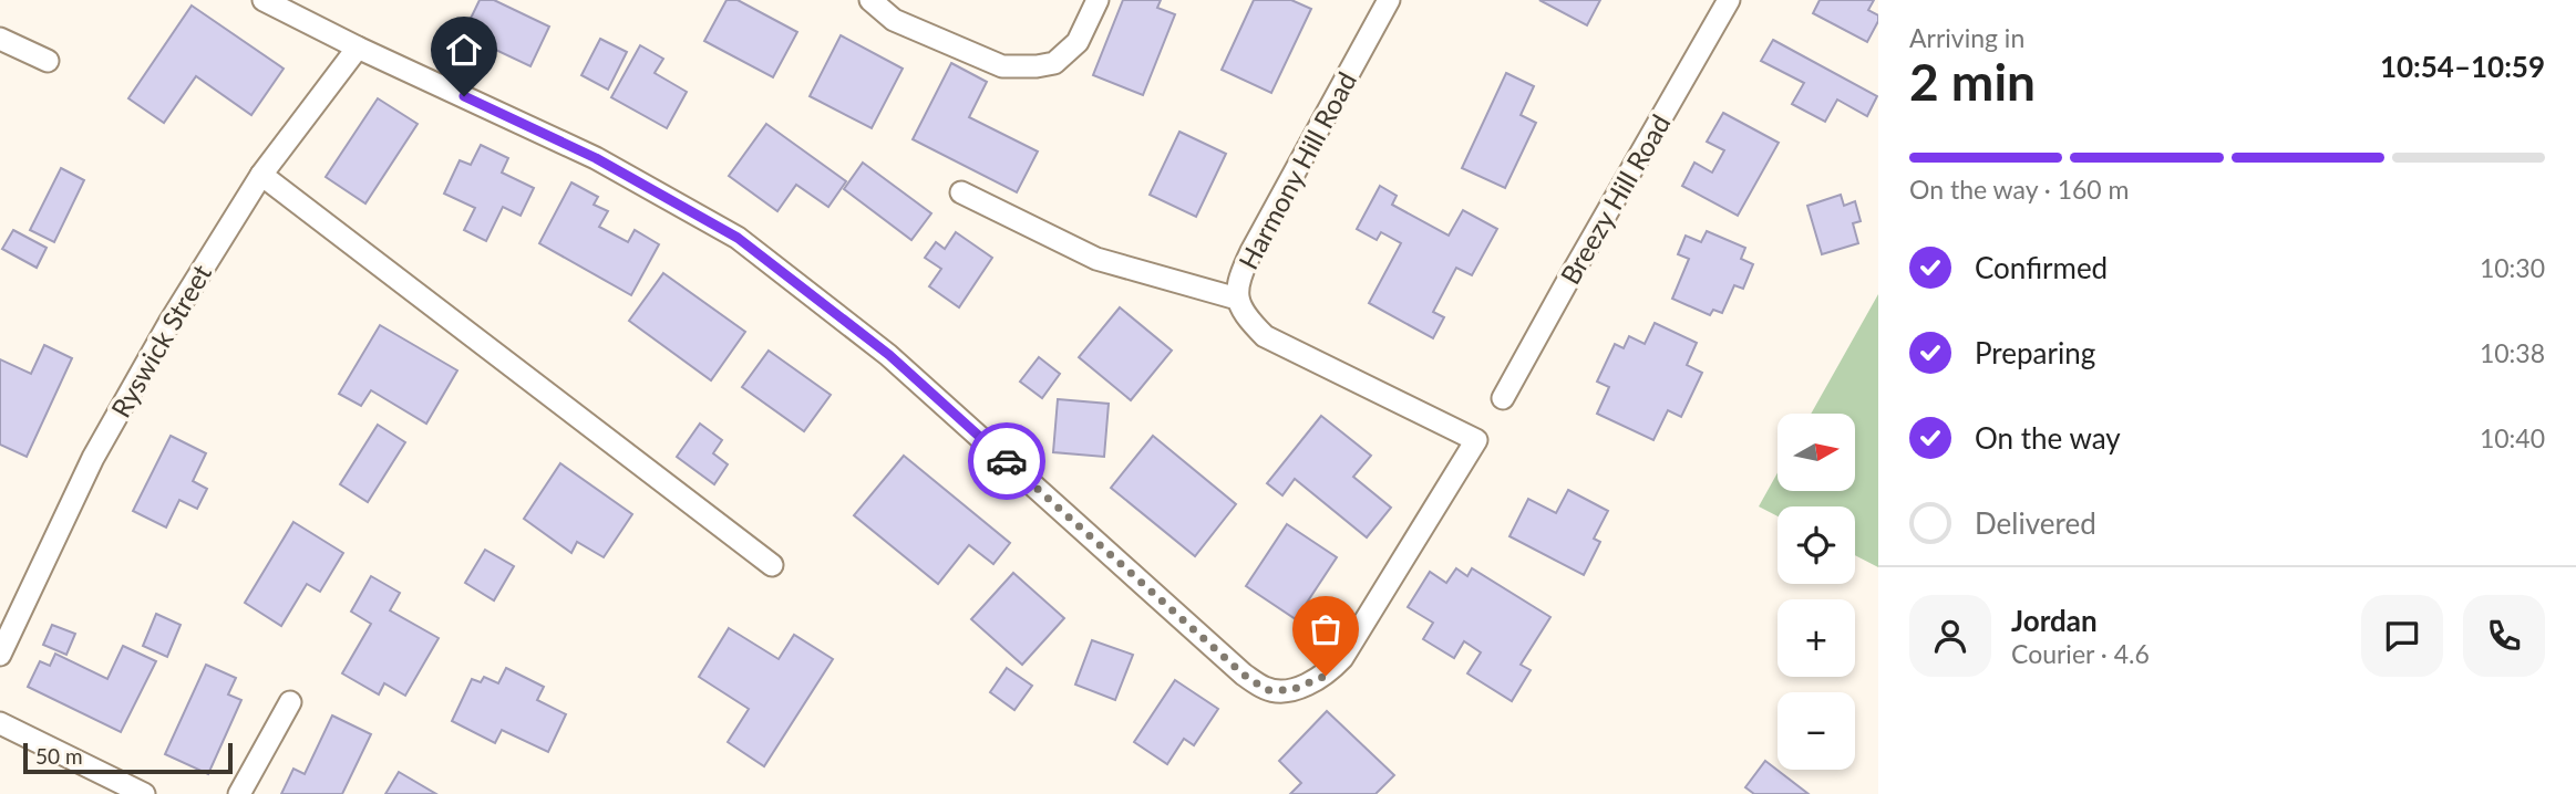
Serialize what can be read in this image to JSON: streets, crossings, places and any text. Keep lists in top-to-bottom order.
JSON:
{
  "streets": {
    "street": ["Harmony Hill Road", "Breezy Hill Road", "Ryswick Street"]
  },
  "crossings": [
    ["Harmony Hill Road", "Ryswick Street"]
  ],
  "scale_bar": "50 m",
  "north": "right",
  "page": {
    "heading": ["2 min", "Arriving in", "10:54–10:59"],
    "panel": ["Jordan", "Courier · 4.6"],
    "bar": "On the way · 160 m",
    "list": [
      ["Confirmed", "10:30"],
      ["Preparing", "10:38"],
      ["On the way", "10:40"],
      "Delivered"
    ],
    "map_buttons": ["+", "−"],
    "scale": "50 m"
  }
}
